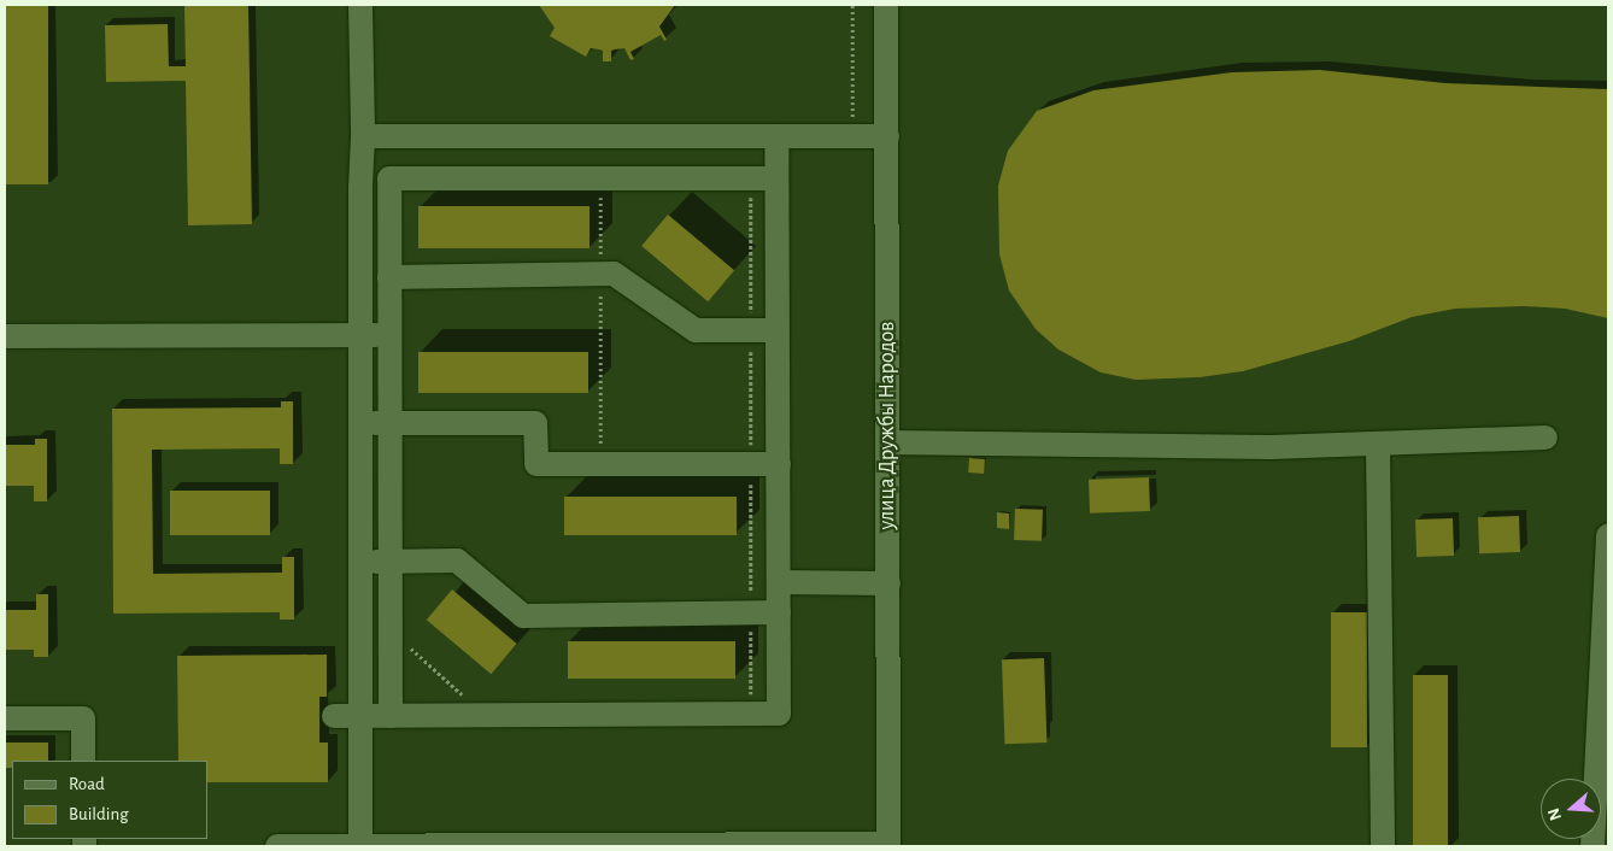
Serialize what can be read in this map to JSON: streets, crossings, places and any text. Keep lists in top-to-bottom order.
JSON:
{
  "streets": {
    "street": ["улица Дружбы Народов"]
  },
  "legend": ["Road", "Building"],
  "north": "left"
}
